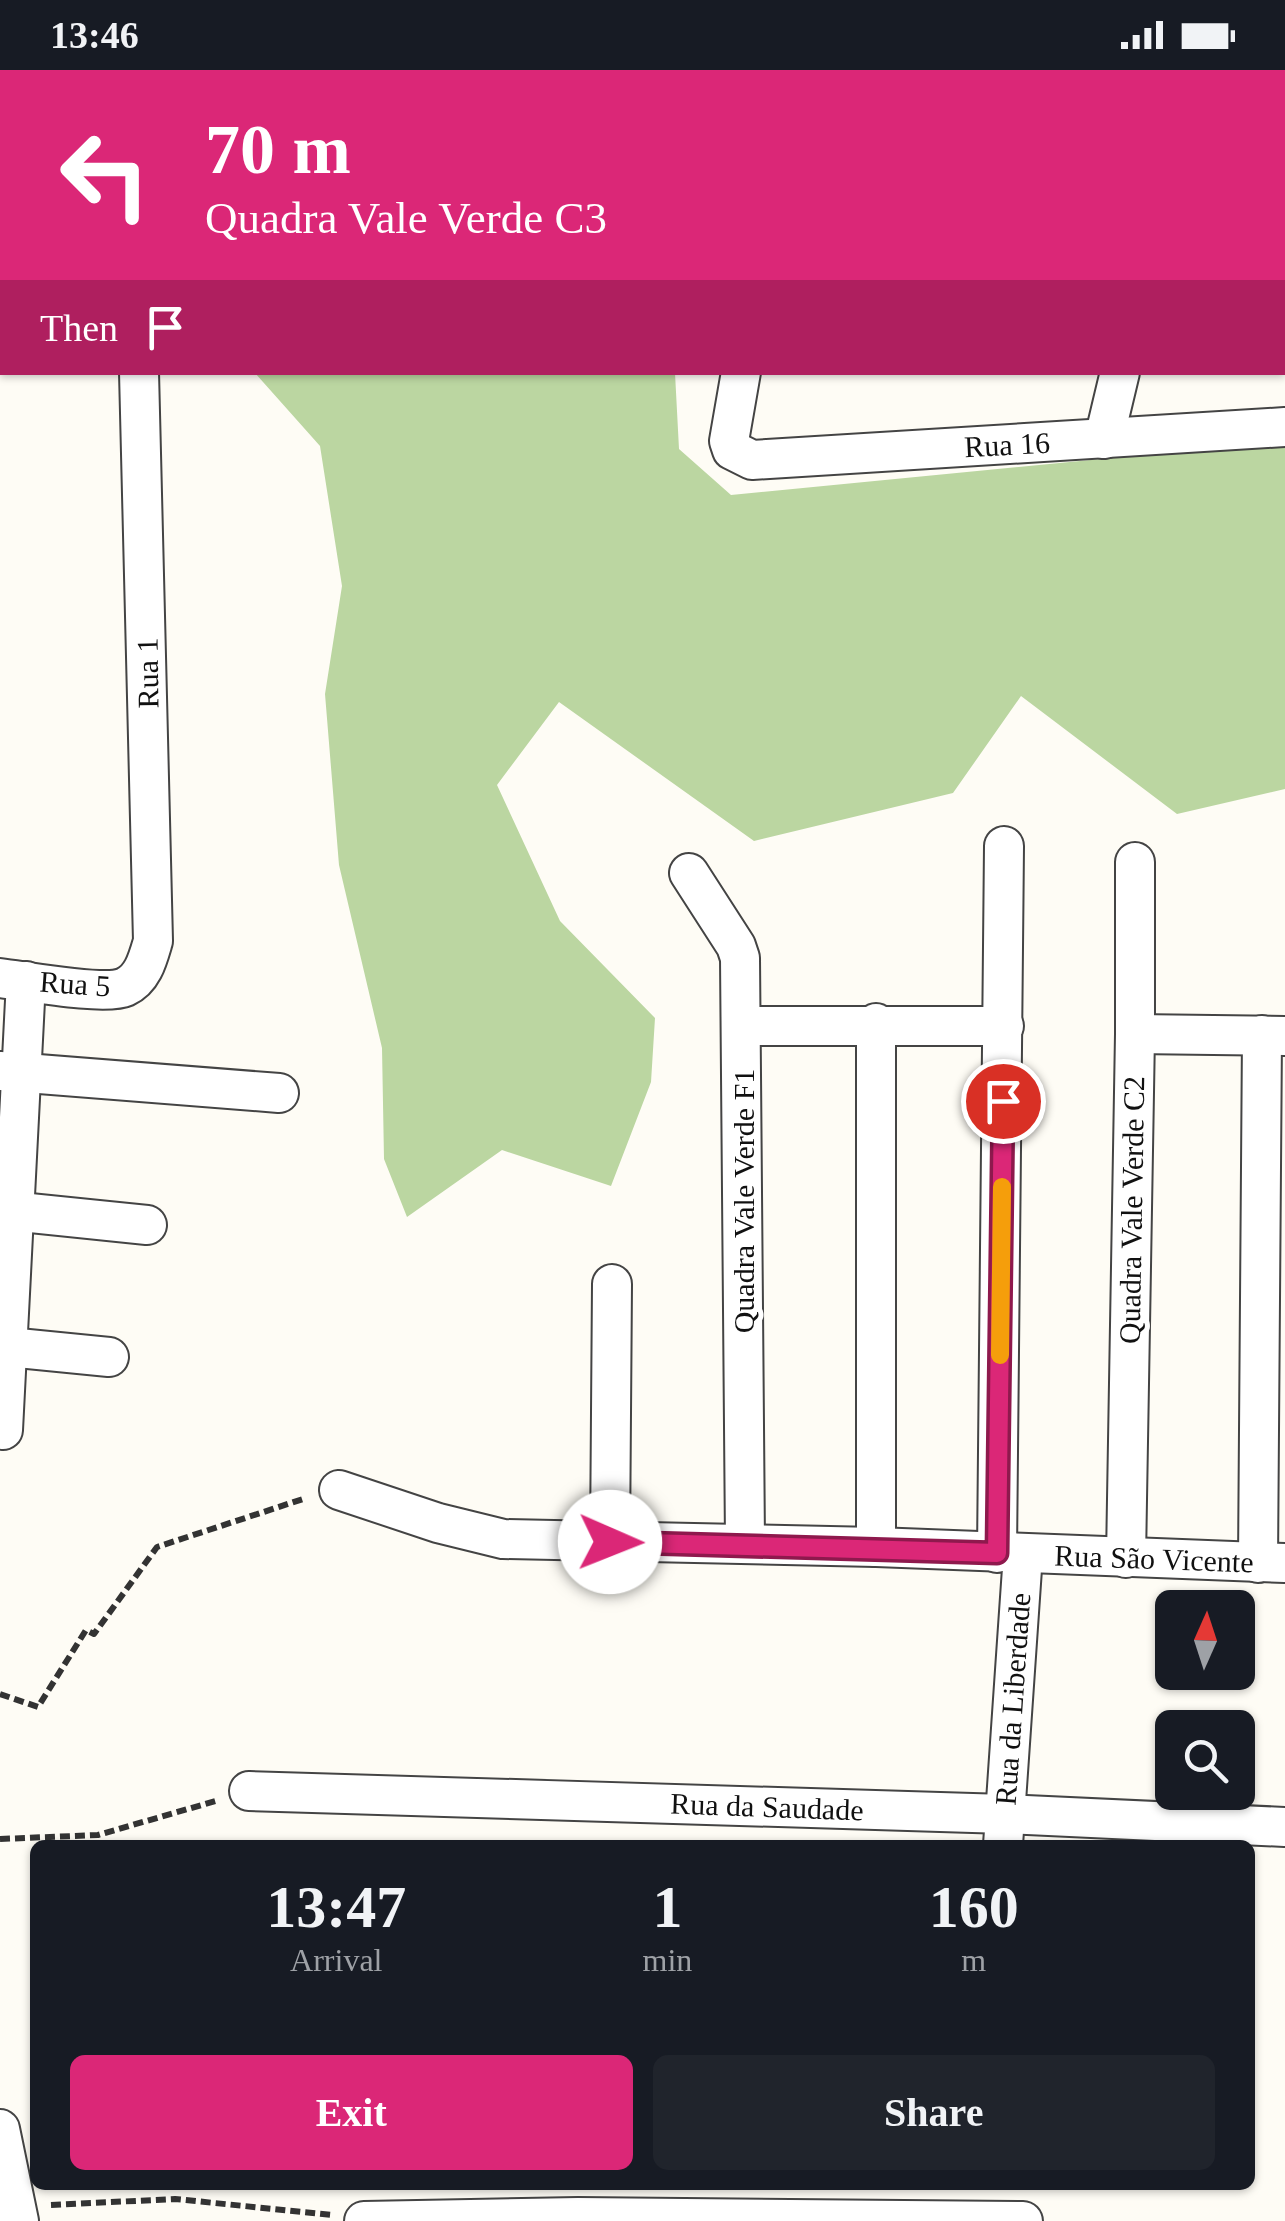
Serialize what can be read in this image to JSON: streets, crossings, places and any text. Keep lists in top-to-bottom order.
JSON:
{
  "streets": {
    "street": [
      "Rua 16",
      "Rua 1",
      "Rua 5",
      "Quadra Vale Verde F1",
      "Quadra Vale Verde C2",
      "Rua São Vicente",
      "Rua da Liberdade",
      "Rua da Saudade"
    ]
  },
  "crossings": [
    ["Rua 1", "Rua 5"],
    ["Quadra Vale Verde F1", "Rua São Vicente"],
    ["Quadra Vale Verde C2", "Rua São Vicente"],
    ["Rua São Vicente", "Rua da Liberdade"],
    ["Rua da Liberdade", "Rua da Saudade"]
  ],
  "north": "top",
  "page": {
    "status": "13:46",
    "turn": ["70 m", "Quadra Vale Verde C3"],
    "then": "Then",
    "eta": [
      "13:47",
      "Arrival",
      "1",
      "min",
      "160",
      "m"
    ],
    "buttons": ["Exit", "Share"]
  }
}
